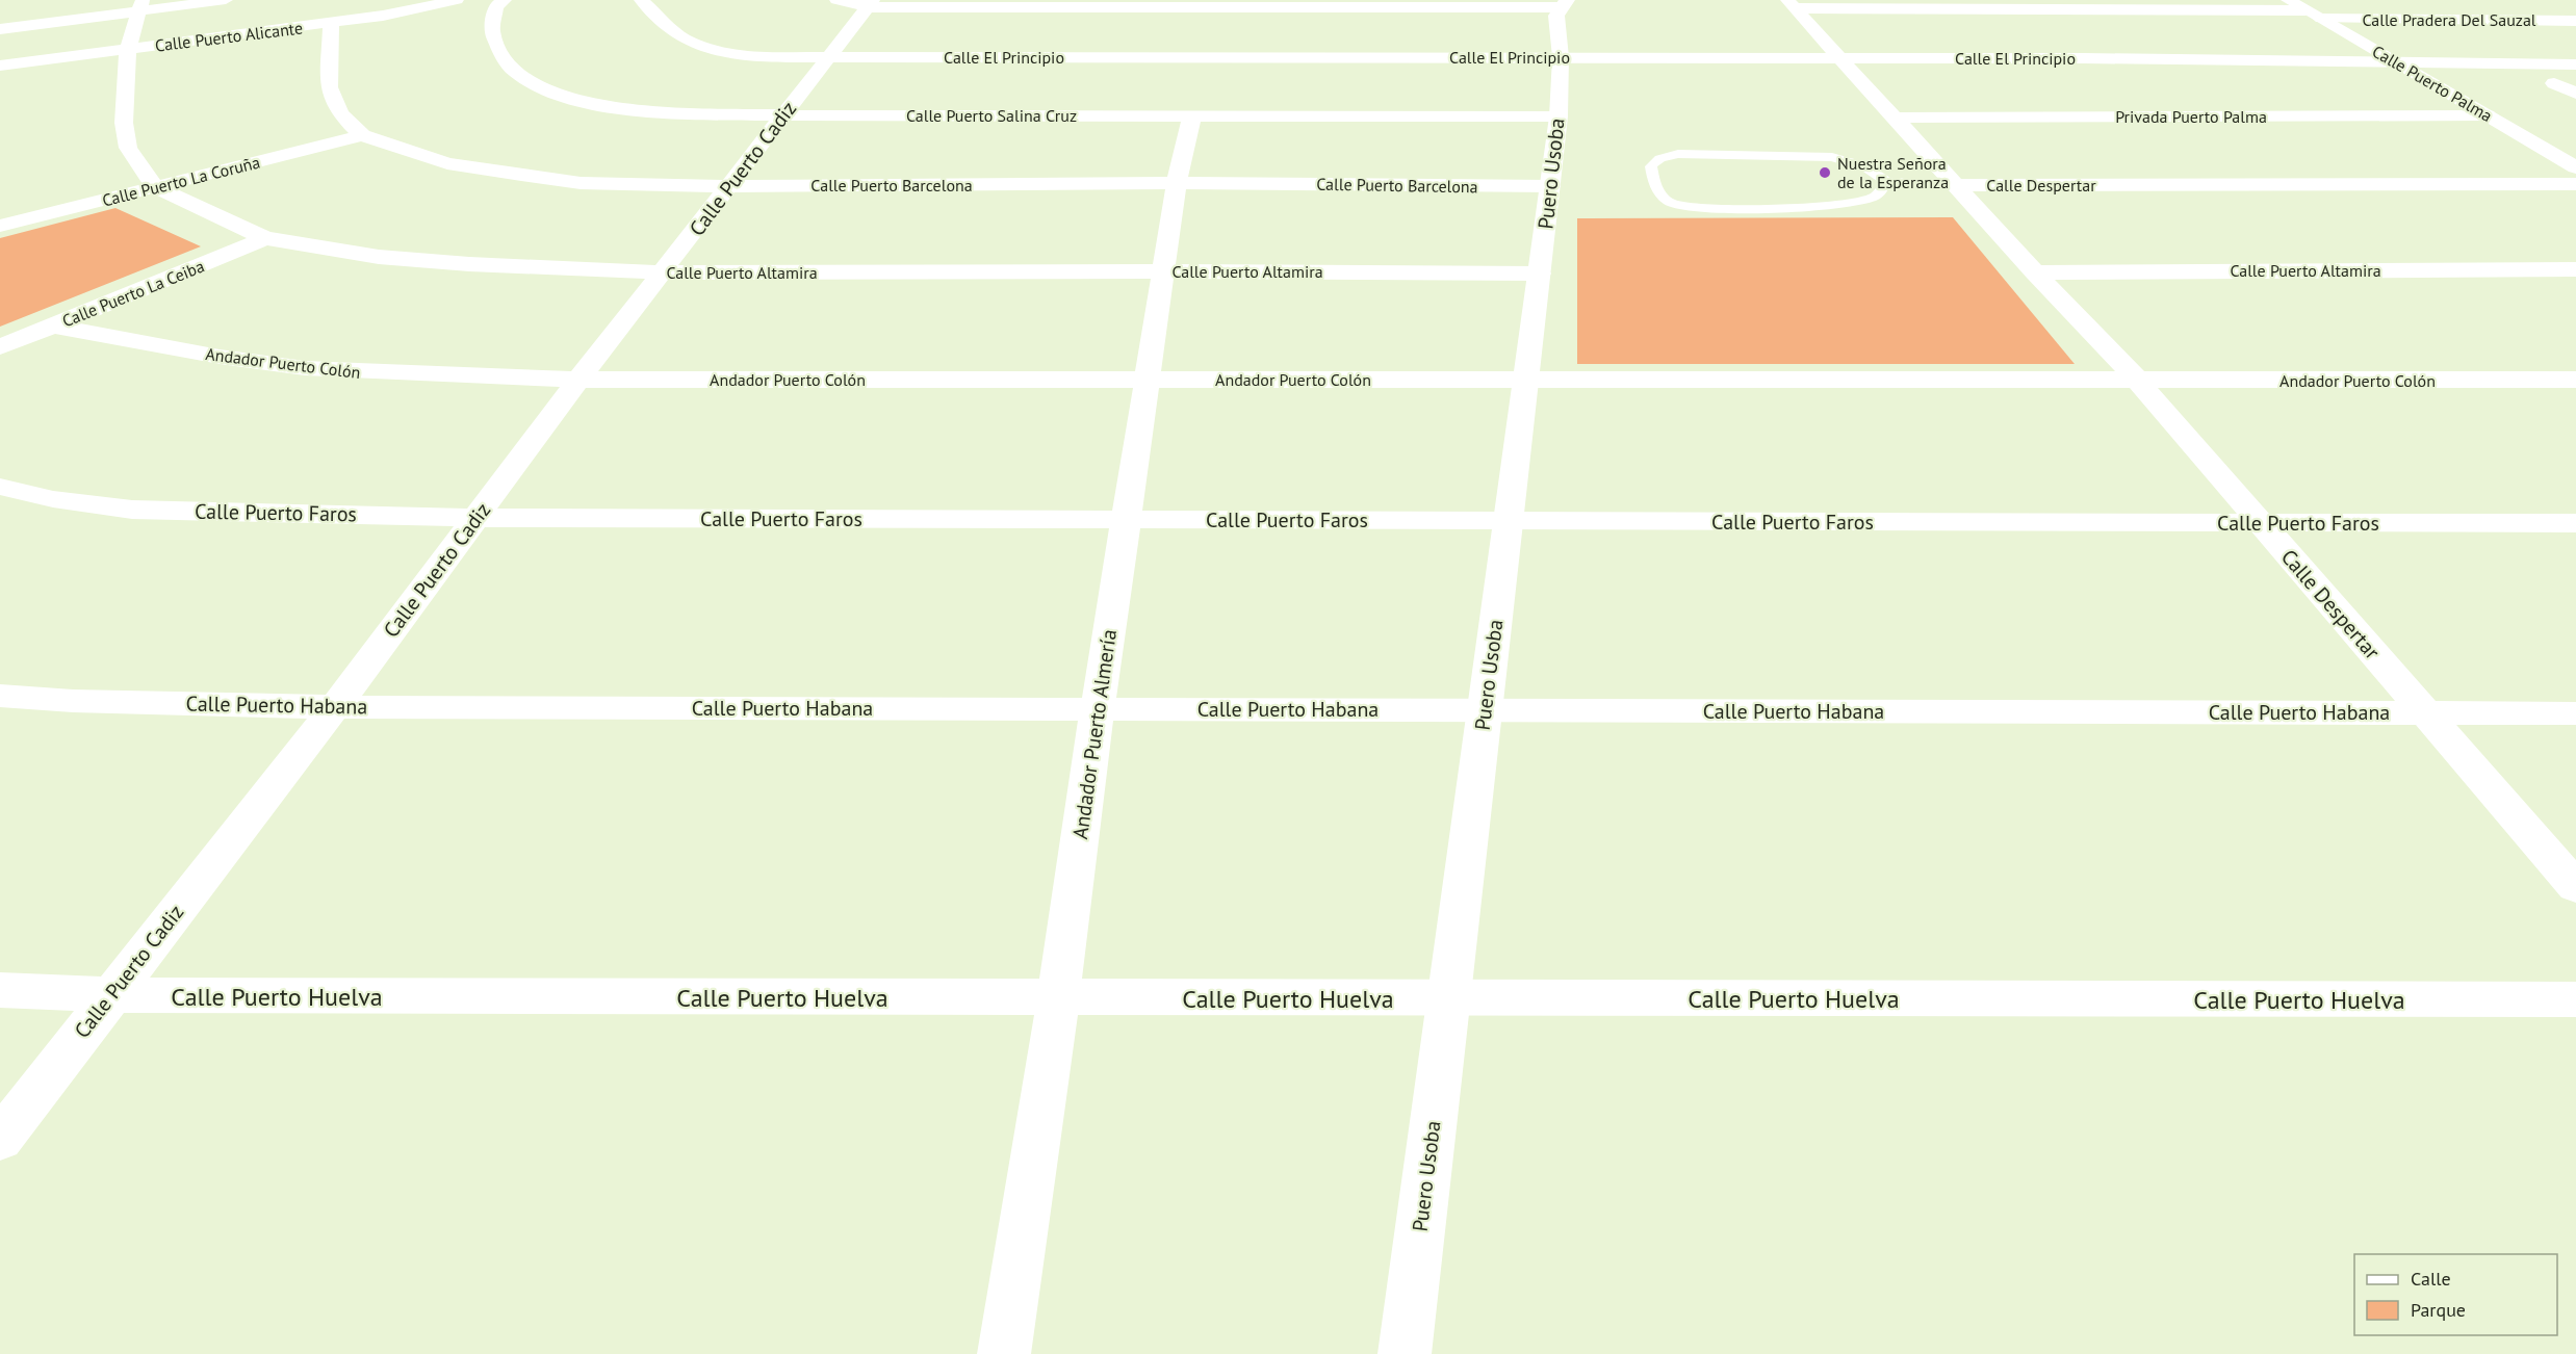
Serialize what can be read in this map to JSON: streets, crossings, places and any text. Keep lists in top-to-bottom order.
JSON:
{
  "streets": {
    "street": [
      "Calle Pradera Del Sauzal",
      "Calle Puerto Alicante",
      "Calle El Principio",
      "Calle Puerto Palma",
      "Calle Puerto Salina Cruz",
      "Privada Puerto Palma",
      "Calle Puerto Cadiz",
      "Puero Usoba",
      "Calle Puerto La Coruña",
      "Calle Puerto Barcelona",
      "Calle Despertar",
      "Calle Puerto Altamira",
      "Calle Puerto La Ceiba",
      "Andador Puerto Colón",
      "Calle Puerto Faros",
      "Calle Puerto Habana",
      "Andador Puerto Almería",
      "Calle Puerto Huelva"
    ]
  },
  "crossings": [
    ["Calle Pradera Del Sauzal", "Calle Puerto Palma"],
    ["Calle Puerto Alicante", "Calle Puerto Barcelona"],
    ["Calle El Principio", "Calle Puerto Palma"],
    ["Calle El Principio", "Calle Puerto Cadiz"],
    ["Calle El Principio", "Puero Usoba"],
    ["Calle El Principio", "Calle Despertar"],
    ["Calle Puerto Palma", "Privada Puerto Palma"],
    ["Calle Puerto Salina Cruz", "Calle Puerto Cadiz"],
    ["Calle Puerto Salina Cruz", "Puero Usoba"],
    ["Calle Puerto Salina Cruz", "Andador Puerto Almería"],
    ["Privada Puerto Palma", "Calle Despertar"],
    ["Calle Puerto Cadiz", "Calle Puerto Barcelona"],
    ["Calle Puerto Cadiz", "Calle Puerto Altamira"],
    ["Calle Puerto Cadiz", "Andador Puerto Colón"],
    ["Calle Puerto Cadiz", "Calle Puerto Faros"],
    ["Calle Puerto Cadiz", "Calle Puerto Habana"],
    ["Calle Puerto Cadiz", "Calle Puerto Huelva"],
    ["Puero Usoba", "Calle Puerto Barcelona"],
    ["Puero Usoba", "Calle Puerto Altamira"],
    ["Puero Usoba", "Andador Puerto Colón"],
    ["Puero Usoba", "Calle Puerto Faros"],
    ["Puero Usoba", "Calle Puerto Habana"],
    ["Puero Usoba", "Calle Puerto Huelva"],
    ["Calle Puerto La Coruña", "Calle Puerto Barcelona"],
    ["Calle Puerto La Coruña", "Calle Puerto Altamira"],
    ["Calle Puerto Barcelona", "Andador Puerto Almería"],
    ["Calle Despertar", "Calle Puerto Altamira"],
    ["Calle Despertar", "Andador Puerto Colón"],
    ["Calle Despertar", "Calle Puerto Faros"],
    ["Calle Despertar", "Calle Puerto Habana"],
    ["Calle Puerto Altamira", "Calle Puerto La Ceiba"],
    ["Calle Puerto Altamira", "Andador Puerto Almería"],
    ["Calle Puerto La Ceiba", "Andador Puerto Colón"],
    ["Andador Puerto Colón", "Andador Puerto Almería"],
    ["Calle Puerto Faros", "Andador Puerto Almería"],
    ["Calle Puerto Habana", "Andador Puerto Almería"],
    ["Andador Puerto Almería", "Calle Puerto Huelva"]
  ],
  "places": ["Nuestra Señora de la Esperanza"],
  "legend": ["Calle", "Parque"]
}
